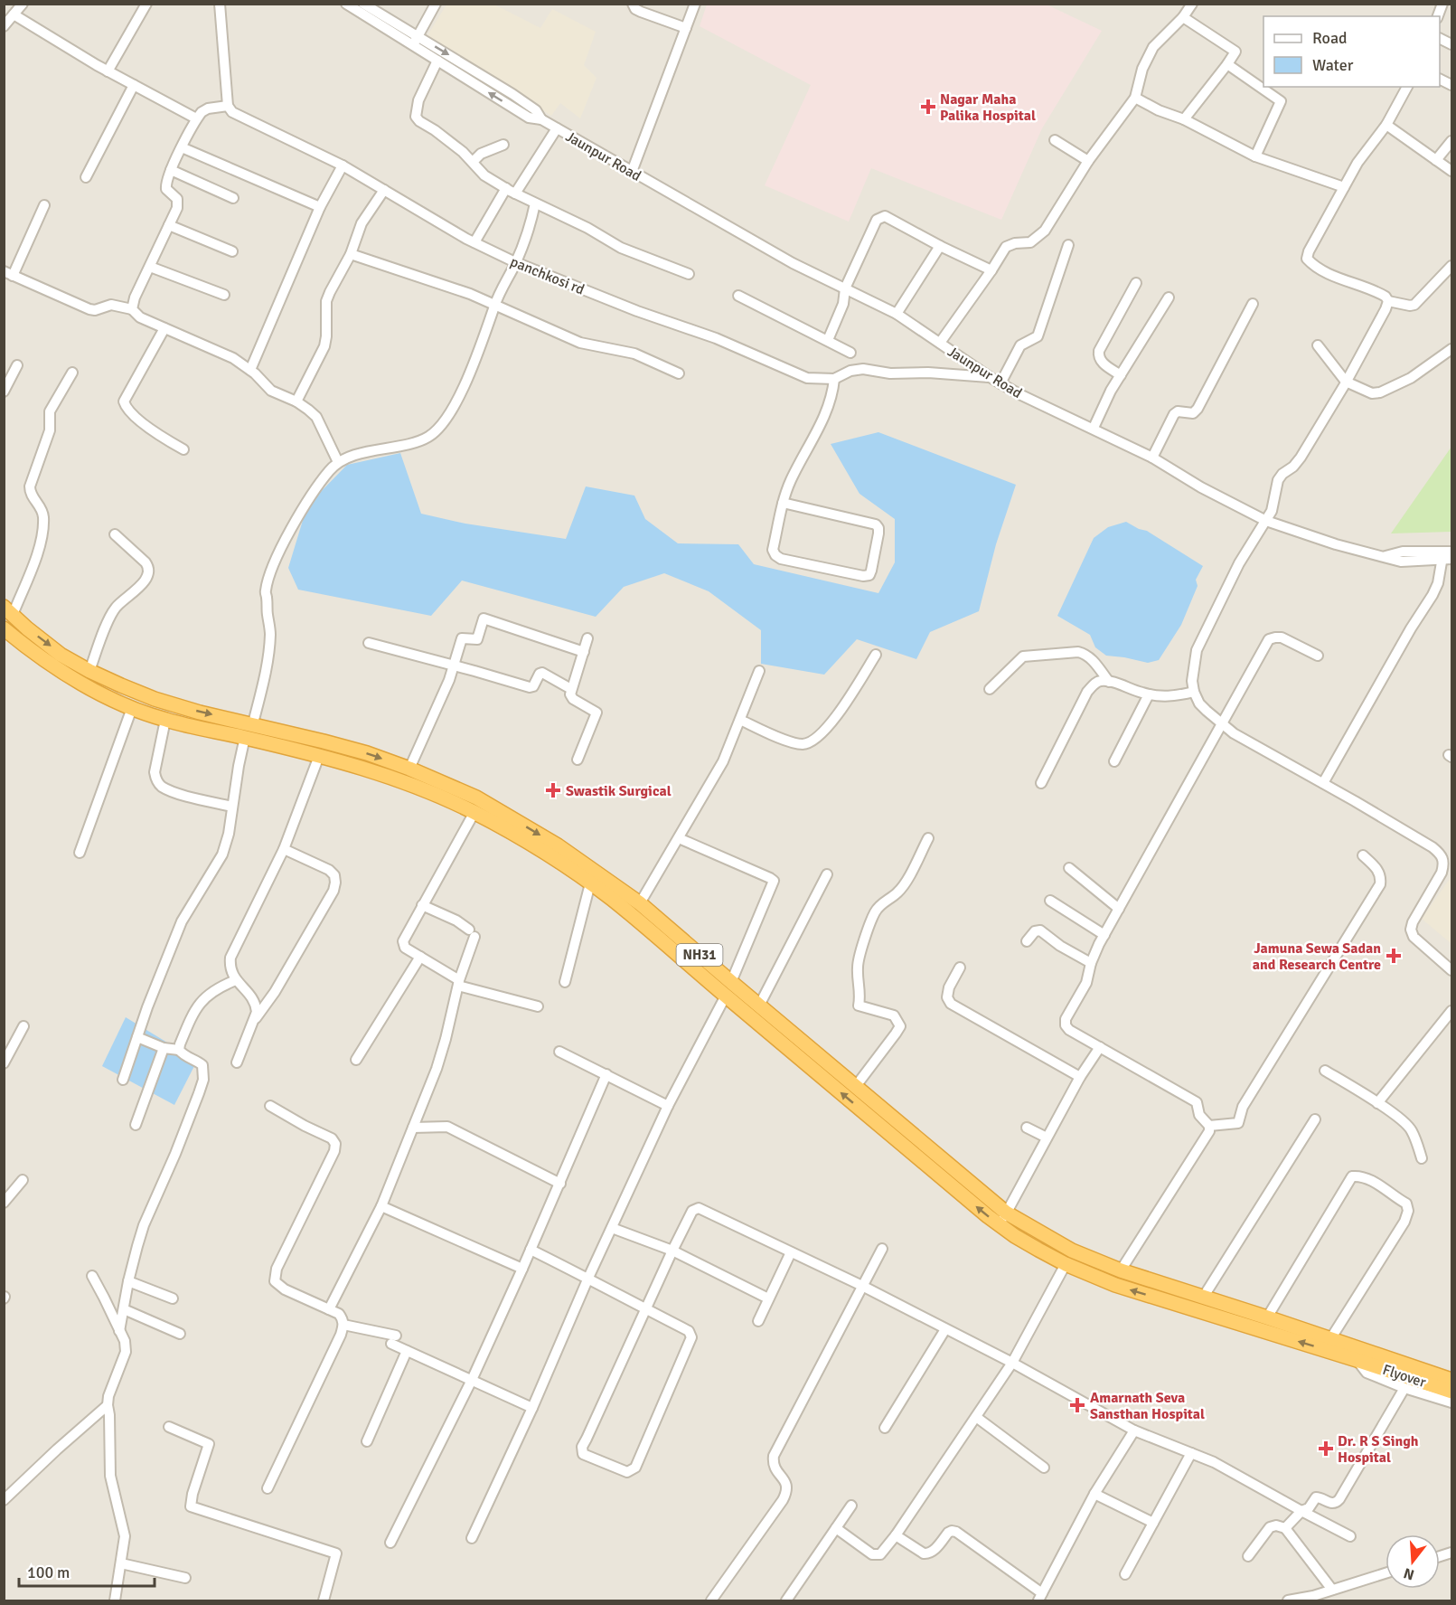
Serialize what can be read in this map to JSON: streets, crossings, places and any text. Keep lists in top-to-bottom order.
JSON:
{
  "streets": {
    "highway": ["NH31", "Flyover"],
    "street": ["Jaunpur Road", "panchkosi rd"]
  },
  "crossings": [
    ["Jaunpur Road", "panchkosi rd"],
    ["NH31", "Flyover"]
  ],
  "places": {
    "health": [
      "Nagar Maha Palika Hospital",
      "Swastik Surgical",
      "Jamuna Sewa Sadan and Research Centre",
      "Amarnath Seva Sansthan Hospital",
      "Dr. R S Singh Hospital"
    ]
  },
  "legend": ["Road", "Water"],
  "scale_bar": "100 m",
  "north": "bottom"
}
